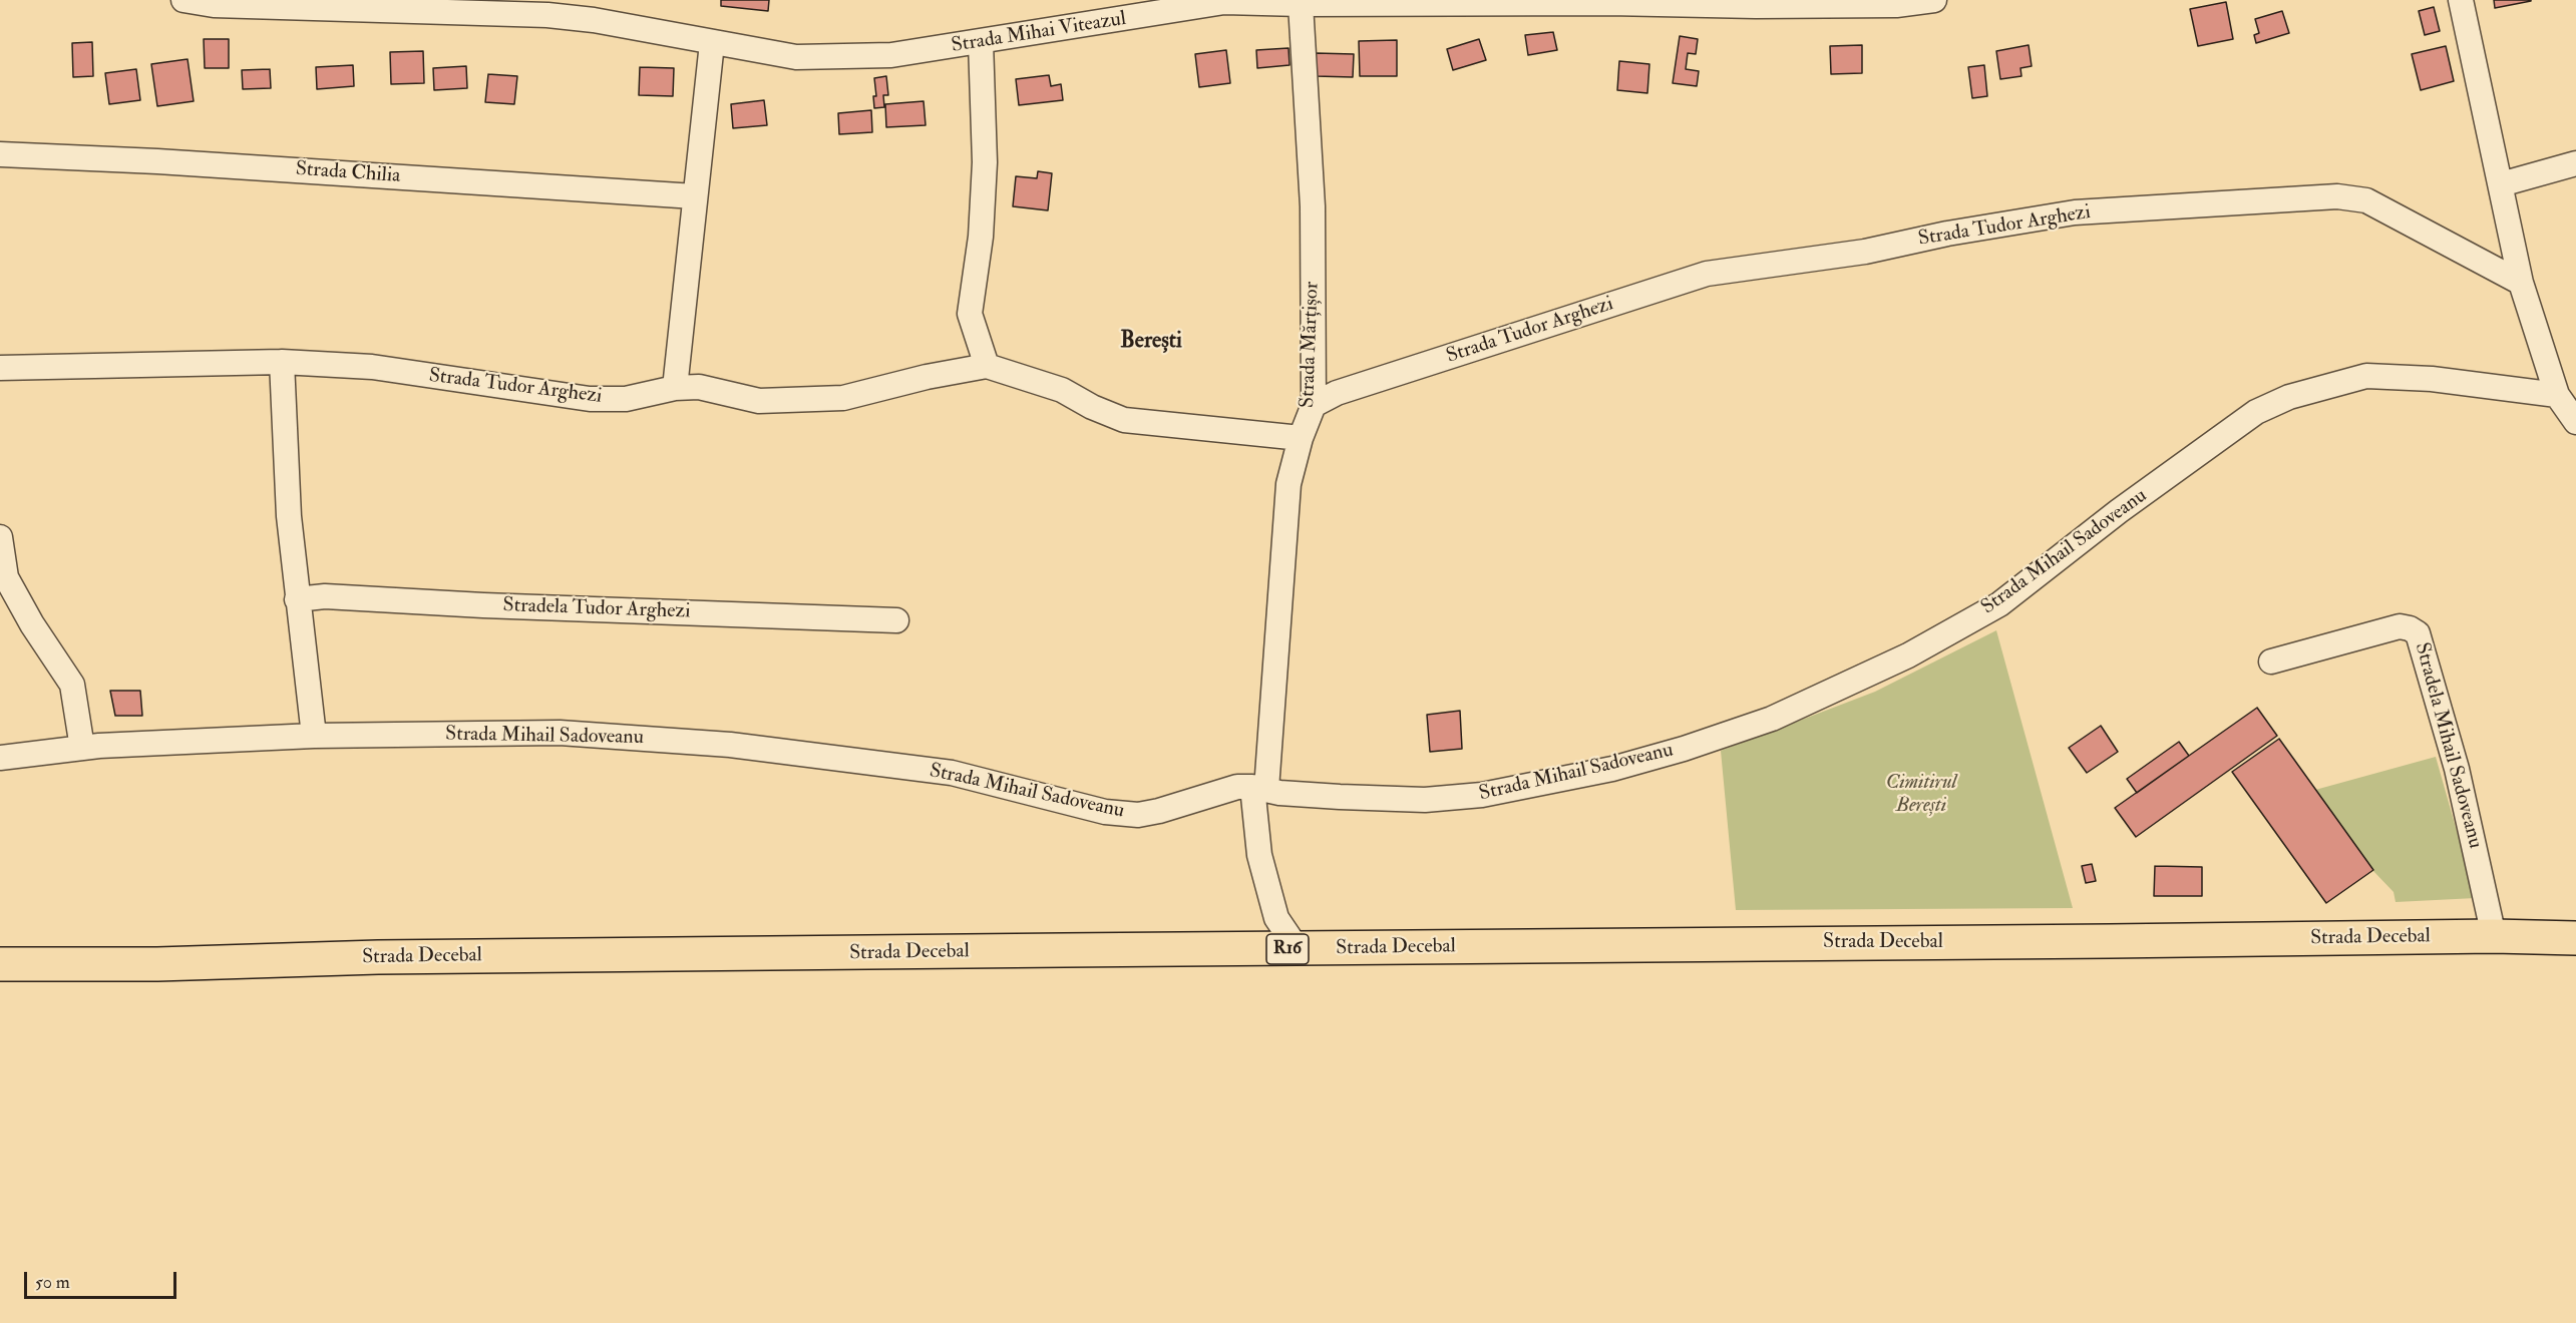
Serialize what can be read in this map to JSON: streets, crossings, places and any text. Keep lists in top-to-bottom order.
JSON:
{
  "streets": {
    "main road": ["Strada Decebal", "R16"],
    "street": [
      "Strada Mihai Viteazul",
      "Strada Chilia",
      "Strada Tudor Arghezi",
      "Strada Mărțișor",
      "Strada Mihail Sadoveanu",
      "Stradela Tudor Arghezi",
      "Stradela Mihail Sadoveanu"
    ]
  },
  "crossings": [
    ["Strada Mihai Viteazul", "Strada Mărțișor"],
    ["Strada Tudor Arghezi", "Strada Mărțișor"],
    ["Strada Mărțișor", "Strada Mihail Sadoveanu"],
    ["Strada Mărțișor", "Strada Decebal"],
    ["Stradela Mihail Sadoveanu", "Strada Decebal"]
  ],
  "districts": ["Berești"],
  "parks": ["Cimitirul Berești"],
  "scale_bar": "50 m"
}
